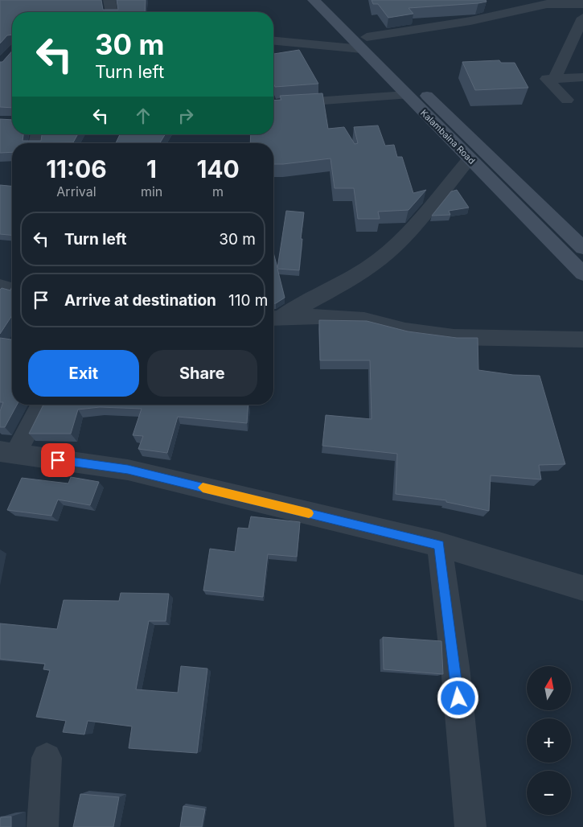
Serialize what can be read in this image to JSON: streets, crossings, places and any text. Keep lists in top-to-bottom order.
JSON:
{
  "streets": {
    "main road": ["Kalambaina Road"]
  },
  "north": "top",
  "page": {
    "turn": ["30 m", "Turn left"],
    "eta": [
      "11:06",
      "Arrival",
      "1",
      "min",
      "140",
      "m"
    ],
    "list": [
      {
        "name": "Turn left",
        "value": "30 m"
      },
      {
        "name": "Arrive at destination",
        "value": "110 m"
      }
    ],
    "buttons": ["Exit", "Share"],
    "map_buttons": ["+", "−"]
  }
}
